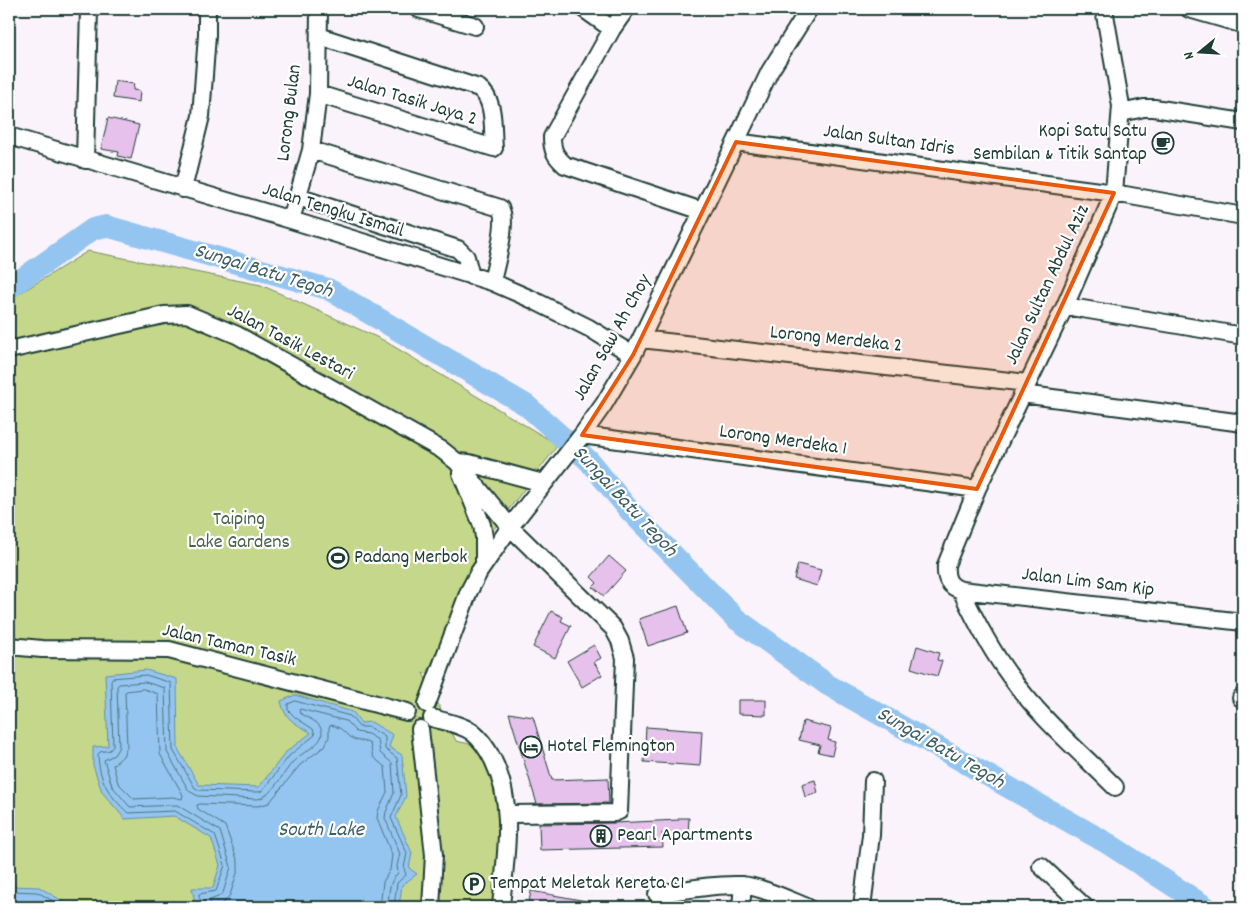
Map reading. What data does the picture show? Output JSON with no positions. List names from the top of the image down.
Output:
{
  "streets": {
    "street": [
      "Jalan Tasik Jaya 2",
      "Lorong Bulan",
      "Jalan Sultan Idris",
      "Jalan Tengku Ismail",
      "Jalan Sultan Abdul Aziz",
      "Jalan Saw Ah Choy",
      "Lorong Merdeka 2",
      "Jalan Tasik Lestari",
      "Lorong Merdeka 1",
      "Jalan Lim Sam Kip",
      "Jalan Taman Tasik"
    ]
  },
  "crossings": [
    ["Jalan Tasik Jaya 2", "Lorong Bulan"],
    ["Lorong Bulan", "Jalan Tengku Ismail"],
    ["Jalan Sultan Idris", "Jalan Sultan Abdul Aziz"],
    ["Jalan Sultan Idris", "Jalan Saw Ah Choy"],
    ["Jalan Tengku Ismail", "Jalan Saw Ah Choy"],
    ["Jalan Sultan Abdul Aziz", "Lorong Merdeka 2"],
    ["Jalan Sultan Abdul Aziz", "Lorong Merdeka 1"],
    ["Jalan Sultan Abdul Aziz", "Jalan Lim Sam Kip"],
    ["Jalan Saw Ah Choy", "Lorong Merdeka 2"],
    ["Jalan Saw Ah Choy", "Jalan Tasik Lestari"],
    ["Jalan Saw Ah Choy", "Lorong Merdeka 1"],
    ["Jalan Saw Ah Choy", "Jalan Taman Tasik"]
  ],
  "water": ["Sungai Batu Tegoh", "South Lake"],
  "parks": ["Taiping Lake Gardens"],
  "places": {
    "cafe": ["Kopi Satu Satu Sembilan & Titik Santap"],
    "sports": ["Padang Merbok"],
    "hotel": ["Hotel Flemington"],
    "building": ["Pearl Apartments"],
    "parking": ["Tempat Meletak Kereta C1"]
  },
  "north": "left"
}
